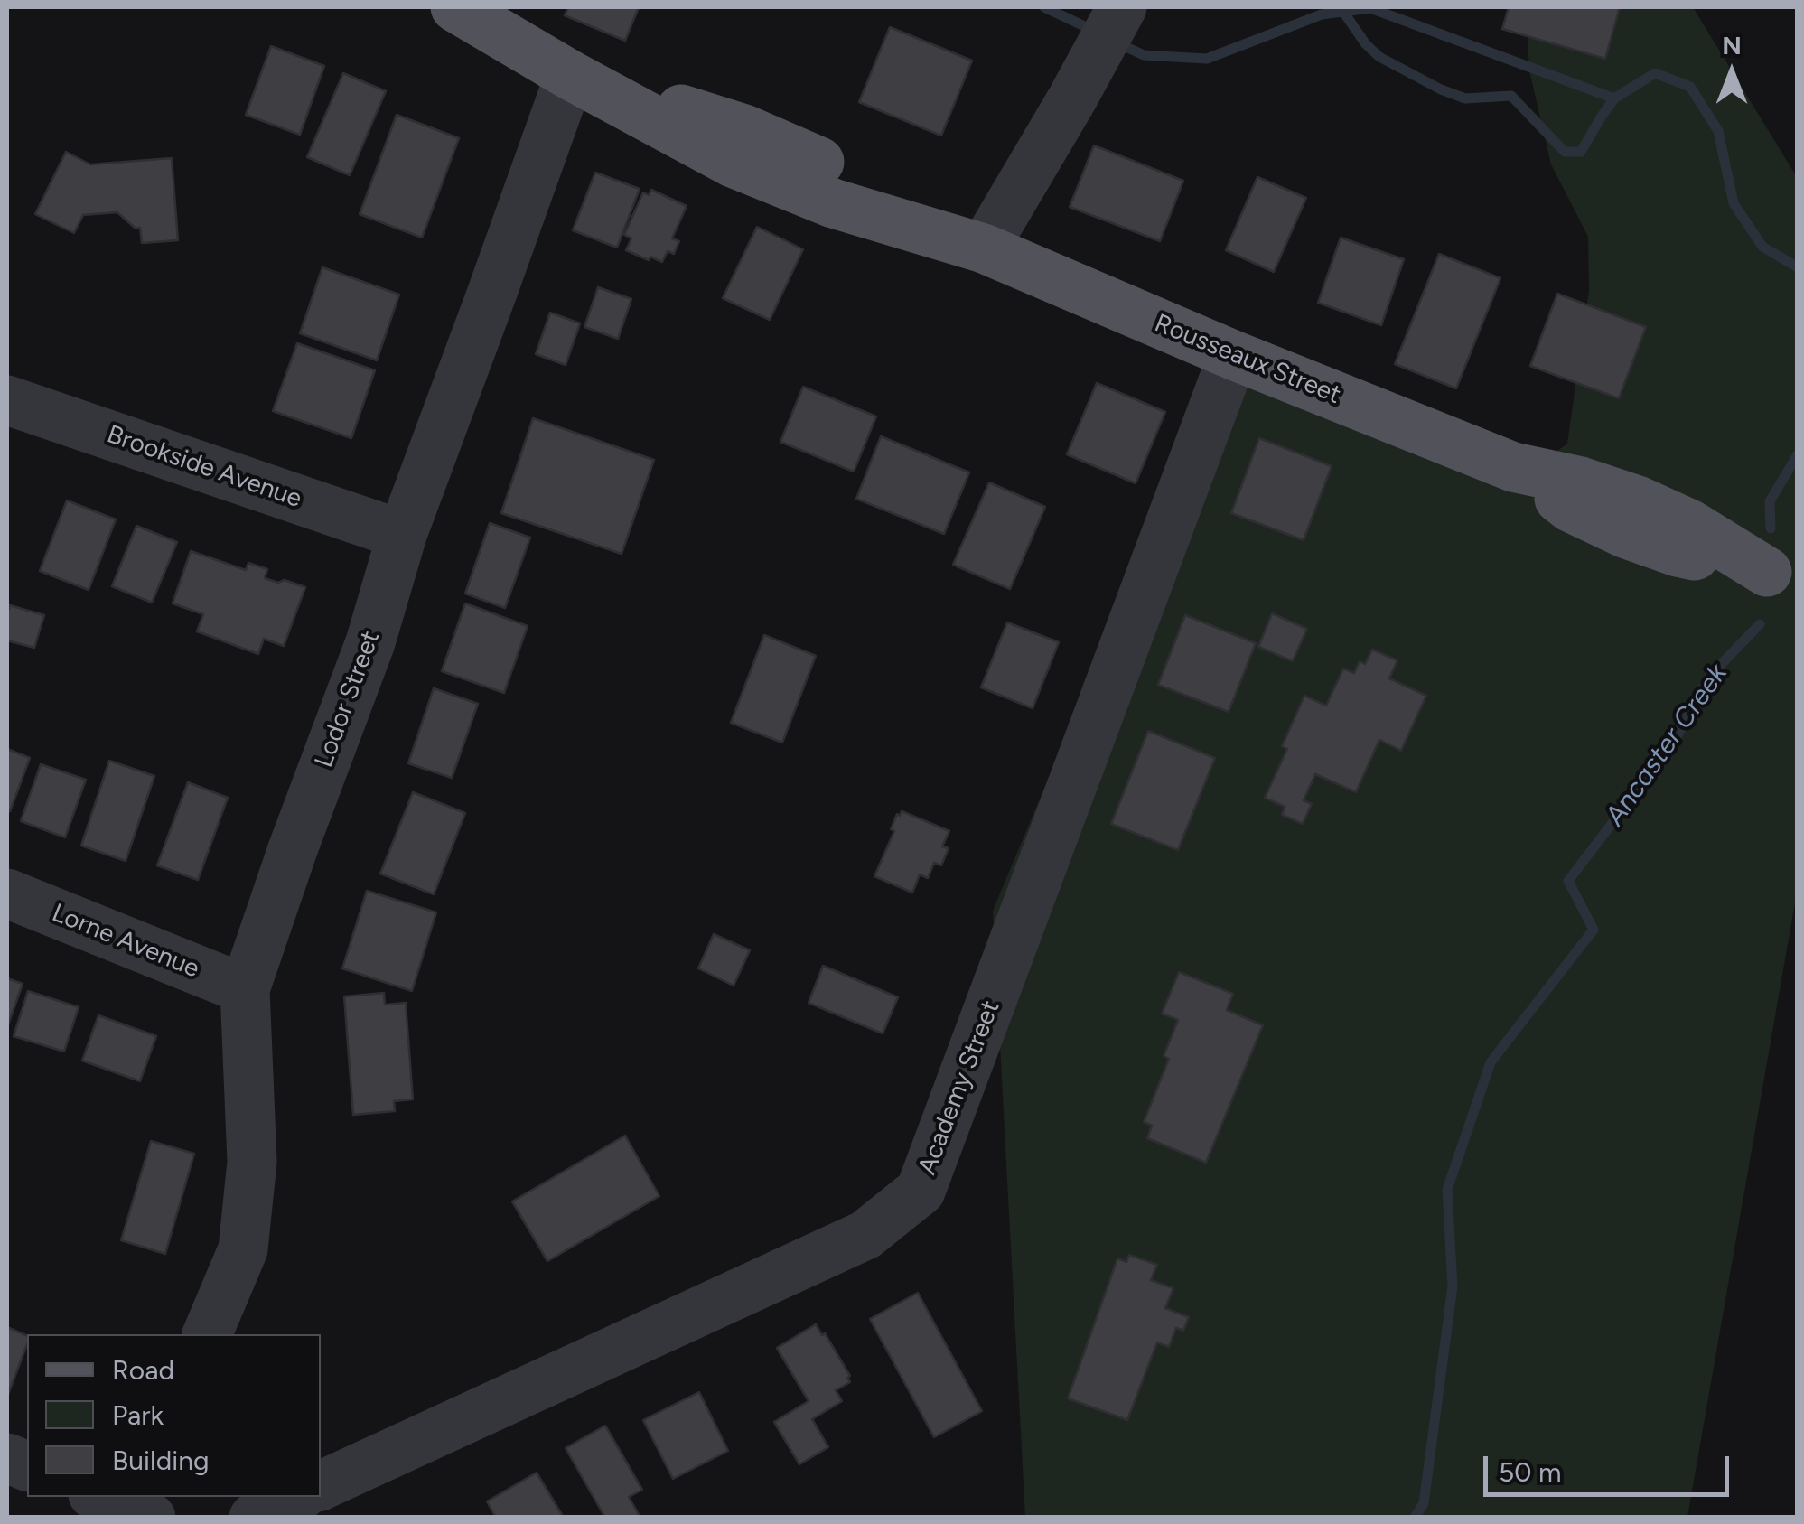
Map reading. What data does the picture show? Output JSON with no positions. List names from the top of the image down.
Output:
{
  "streets": {
    "main road": ["Rousseaux Street"],
    "street": [
      "Brookside Avenue",
      "Lodor Street",
      "Lorne Avenue",
      "Academy Street"
    ]
  },
  "crossings": [
    ["Rousseaux Street", "Lodor Street"],
    ["Rousseaux Street", "Academy Street"],
    ["Brookside Avenue", "Lodor Street"],
    ["Lodor Street", "Lorne Avenue"]
  ],
  "water": ["Ancaster Creek"],
  "legend": ["Road", "Park", "Building"],
  "scale_bar": "50 m",
  "north": "top"
}
